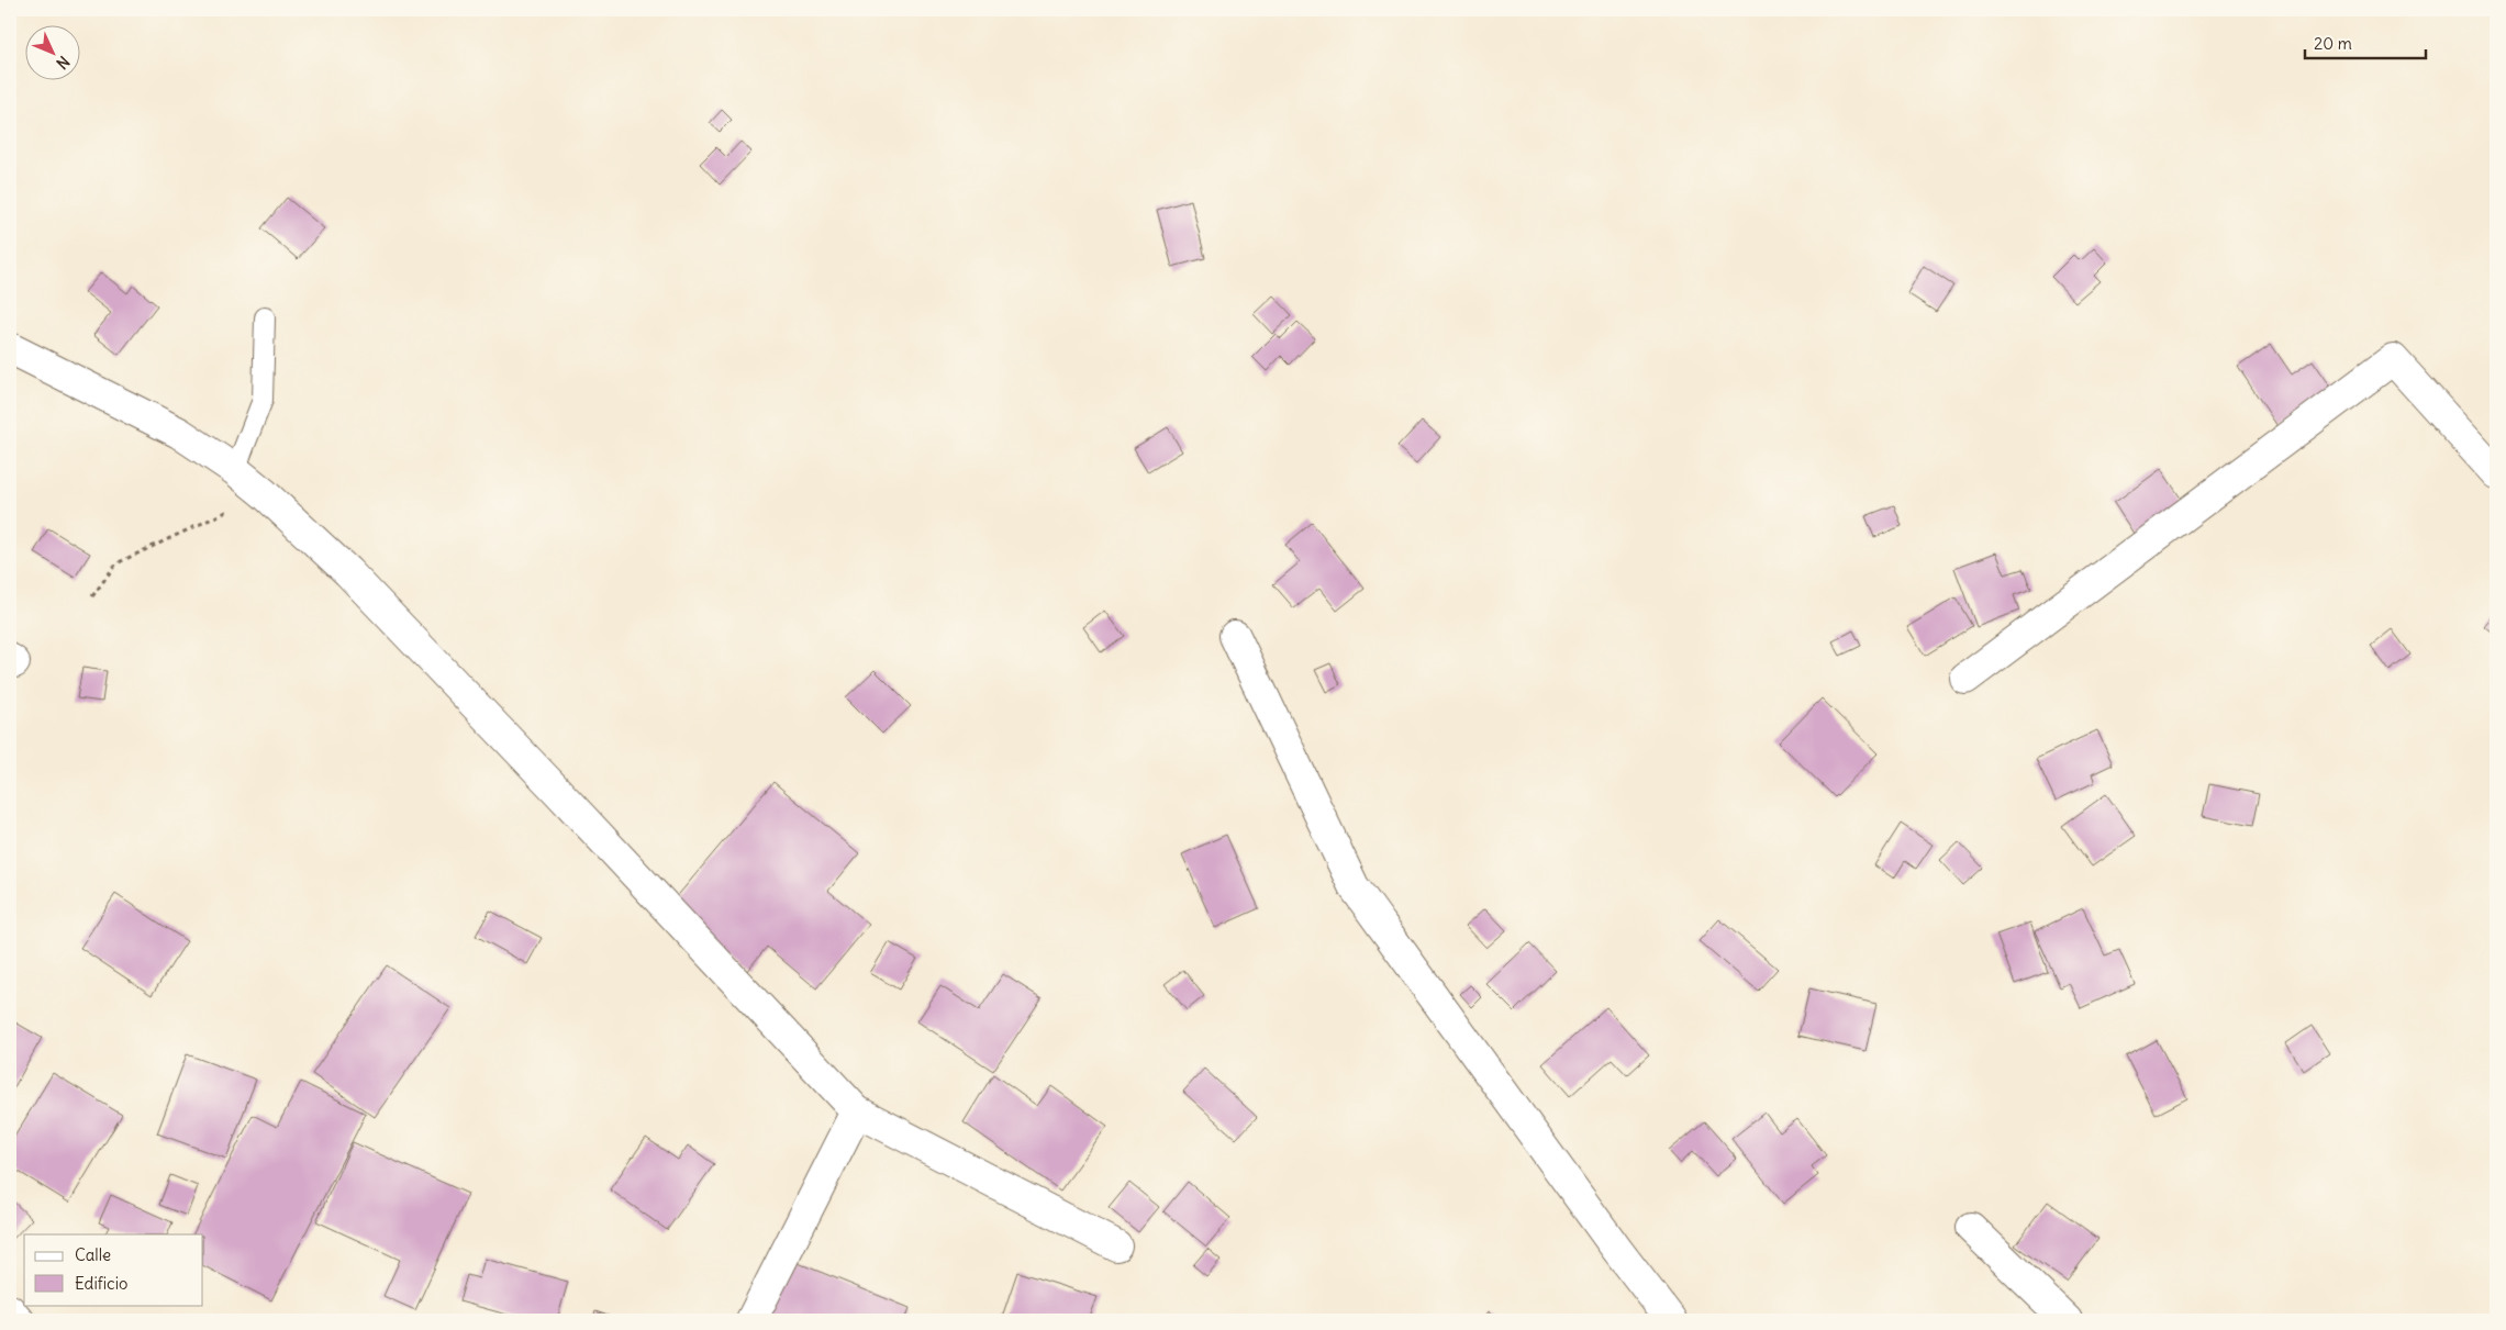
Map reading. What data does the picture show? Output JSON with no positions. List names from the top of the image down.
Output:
{
  "legend": ["Calle", "Edificio"],
  "scale_bar": "20 m",
  "north": "bottom right"
}
